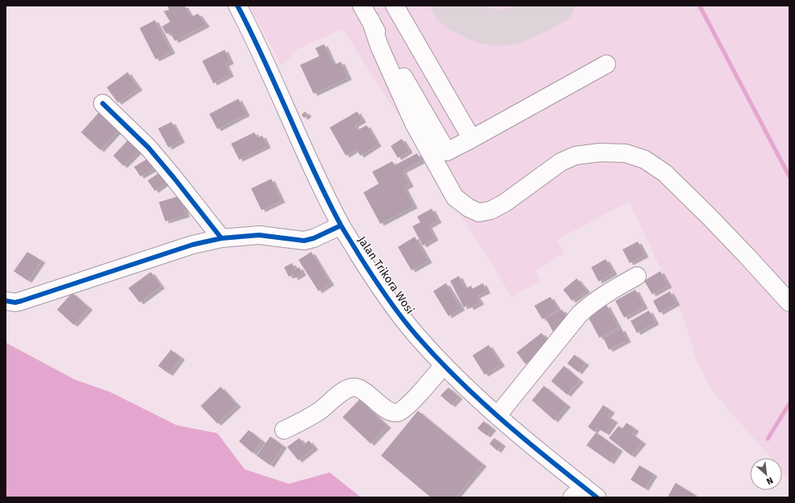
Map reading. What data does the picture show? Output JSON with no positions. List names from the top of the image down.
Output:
{
  "streets": {
    "street": ["Jalan Trikora Wosi"]
  },
  "north": "bottom right"
}
